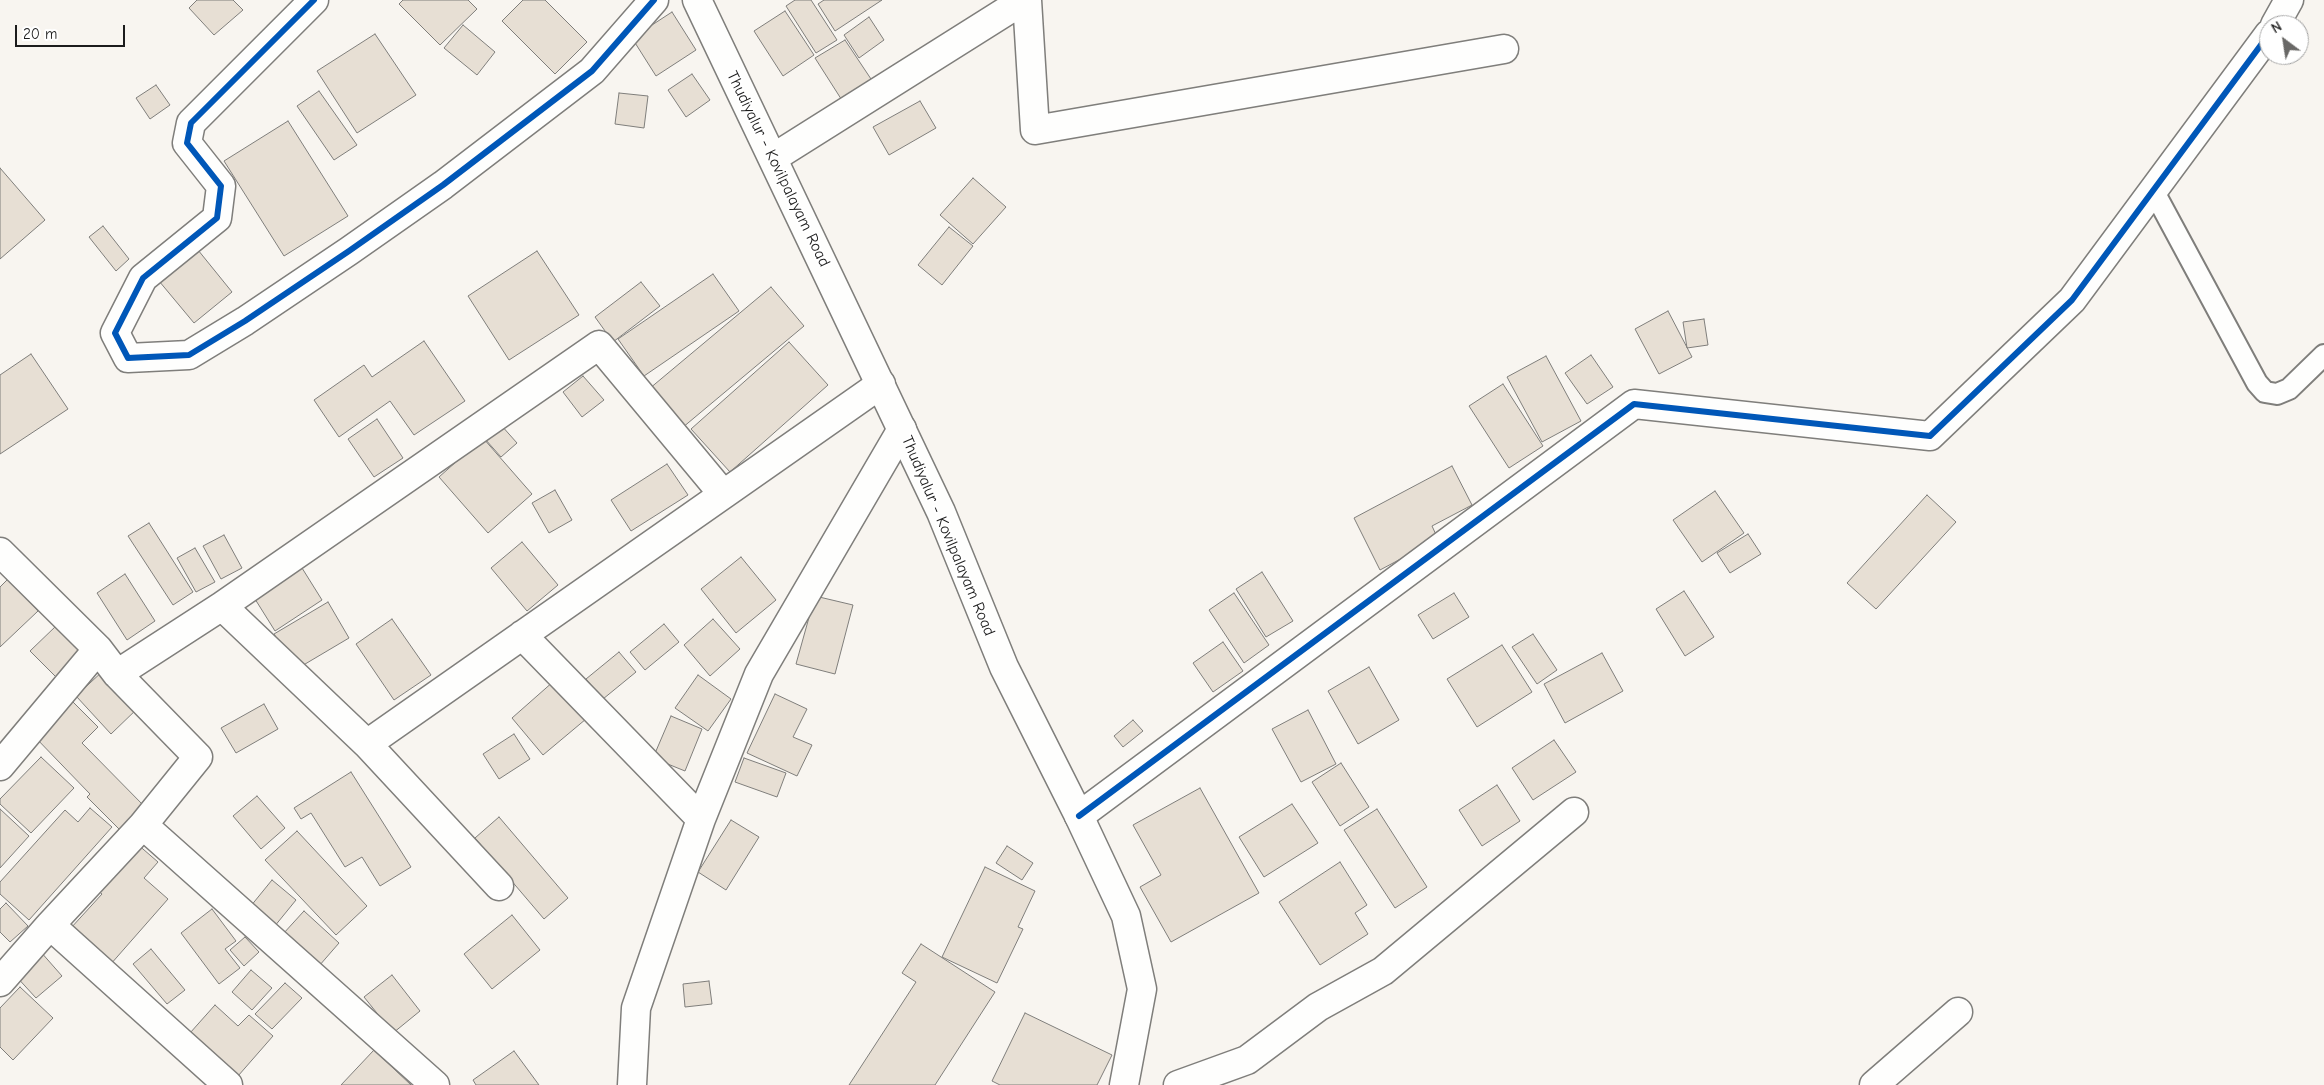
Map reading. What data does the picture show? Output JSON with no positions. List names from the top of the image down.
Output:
{
  "streets": {
    "street": ["Thudiyalur - Kovilpalayam Road"]
  },
  "scale_bar": "20 m",
  "north": "top left"
}
